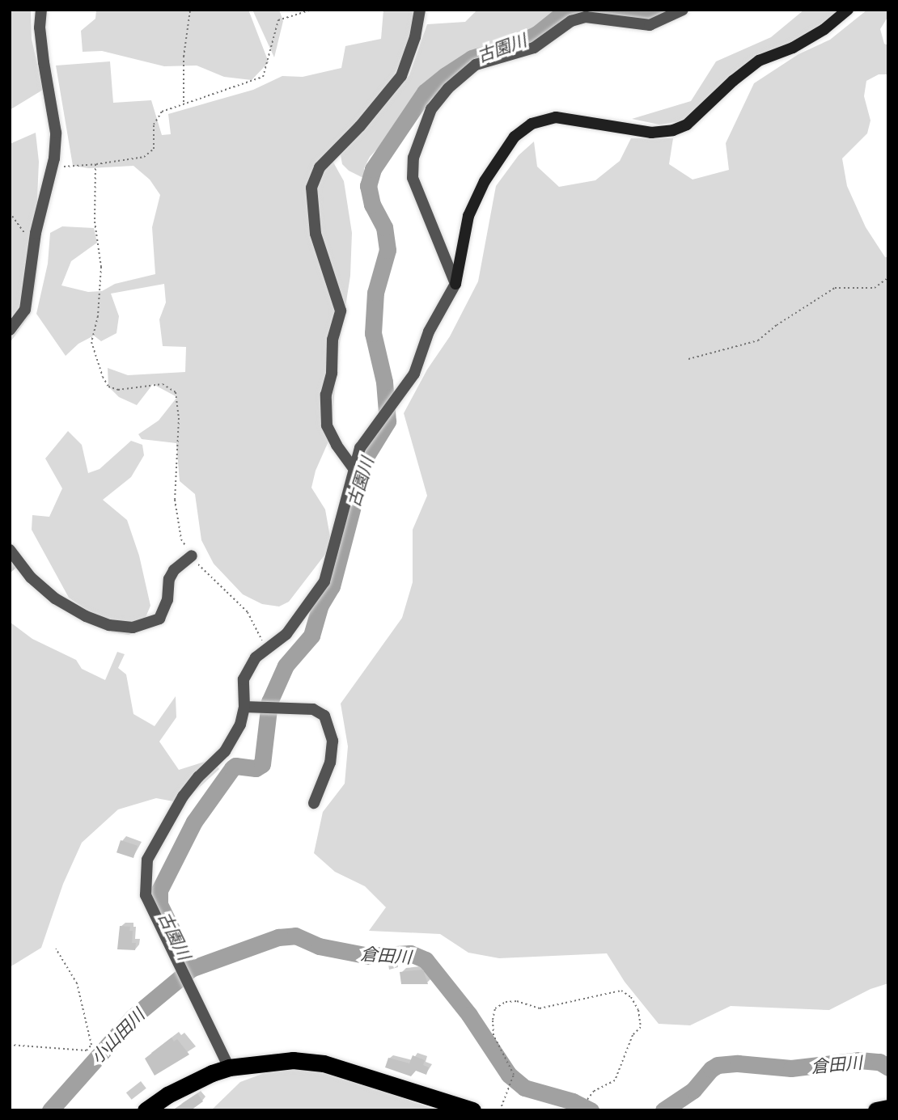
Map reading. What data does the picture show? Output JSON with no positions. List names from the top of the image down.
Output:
{
  "water": ["古園川", "倉田川", "小山田川"]
}
